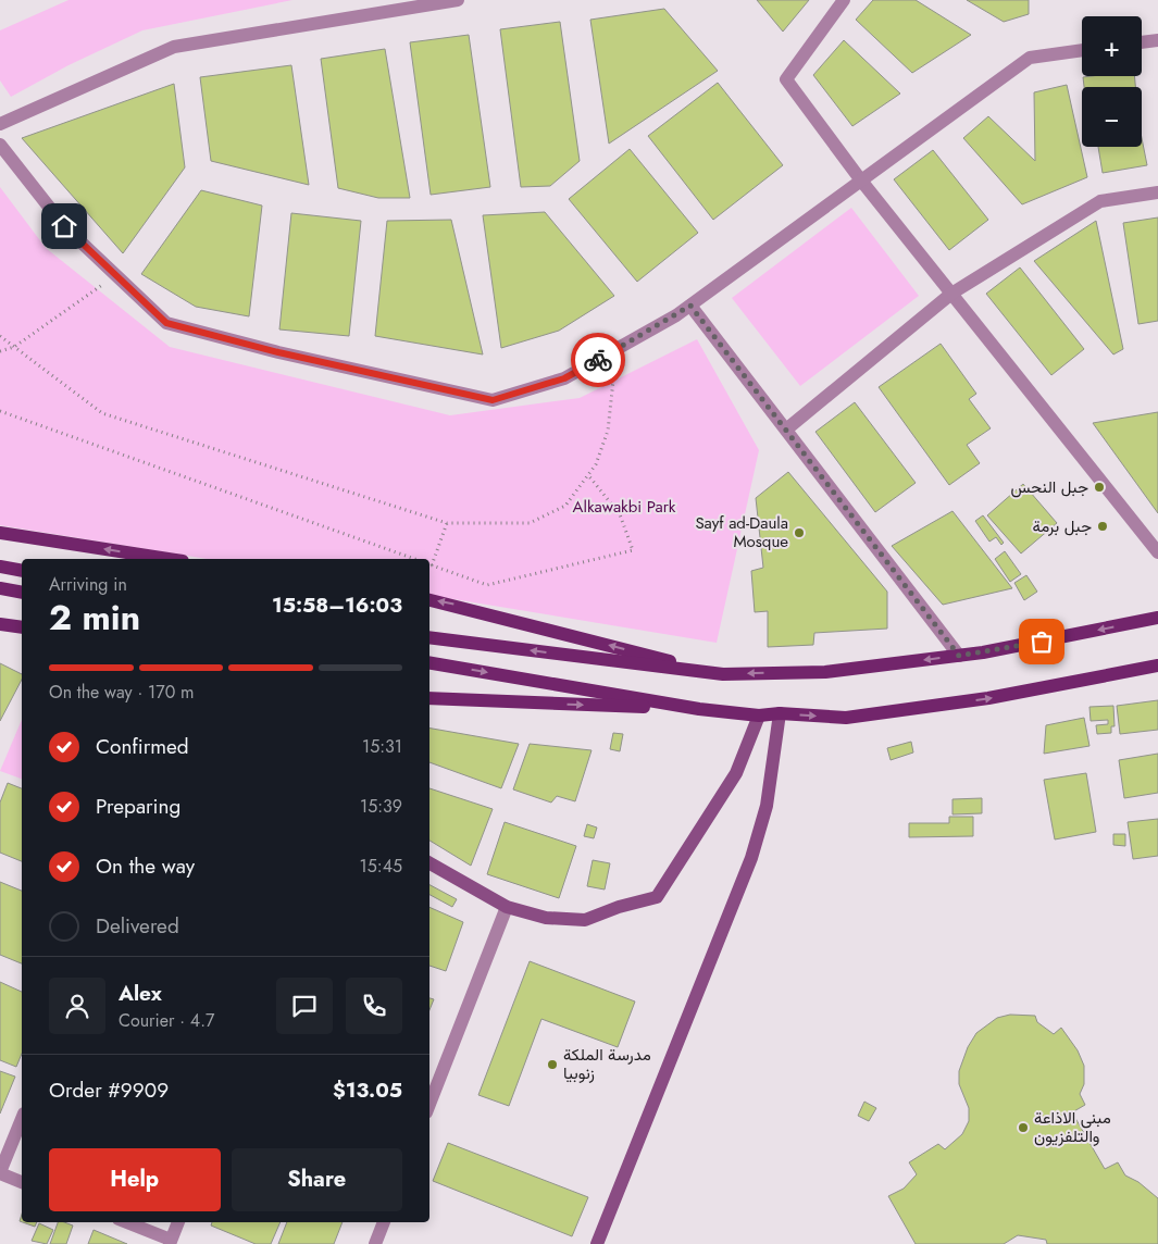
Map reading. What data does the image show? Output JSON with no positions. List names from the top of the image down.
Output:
{
  "parks": ["Alkawakbi Park"],
  "places": [
    "جبل النحس",
    "جبل برمة",
    "Sayf ad-Daula Mosque",
    "مدرسة الملكة زنوبيا",
    "مبنى الاذاعة والتلفزيون"
  ],
  "page": {
    "map_buttons": ["+", "−"],
    "heading": ["2 min", "Arriving in", "15:58–16:03"],
    "panel": [
      "Alex",
      "Courier · 4.7",
      "Order #9909",
      "$13.05"
    ],
    "bar": "On the way · 170 m",
    "list": [
      ["Confirmed", "15:31"],
      ["Preparing", "15:39"],
      ["On the way", "15:45"],
      "Delivered"
    ],
    "buttons": ["Help", "Share"]
  }
}
